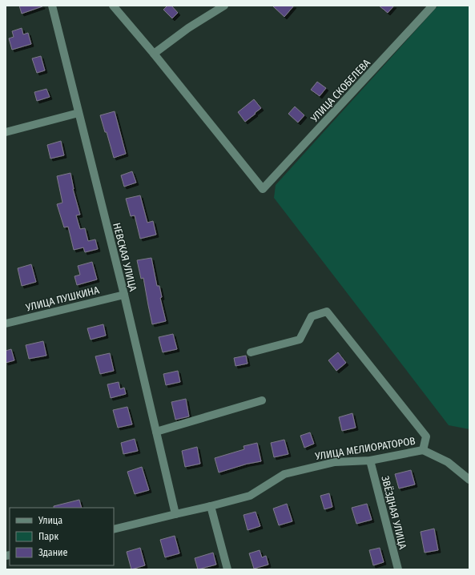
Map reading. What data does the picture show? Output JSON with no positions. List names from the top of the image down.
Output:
{
  "streets": {
    "street": [
      "УЛИЦА СКОБЕЛЕВА",
      "НЕВСКАЯ УЛИЦА",
      "УЛИЦА ПУШКИНА",
      "УЛИЦА МЕЛИОРАТОРОВ",
      "ЗВЁЗДНАЯ УЛИЦА"
    ]
  },
  "crossings": [
    ["НЕВСКАЯ УЛИЦА", "УЛИЦА ПУШКИНА"],
    ["НЕВСКАЯ УЛИЦА", "УЛИЦА МЕЛИОРАТОРОВ"],
    ["УЛИЦА МЕЛИОРАТОРОВ", "ЗВЁЗДНАЯ УЛИЦА"]
  ],
  "legend": ["Улица", "Парк", "Здание"]
}
